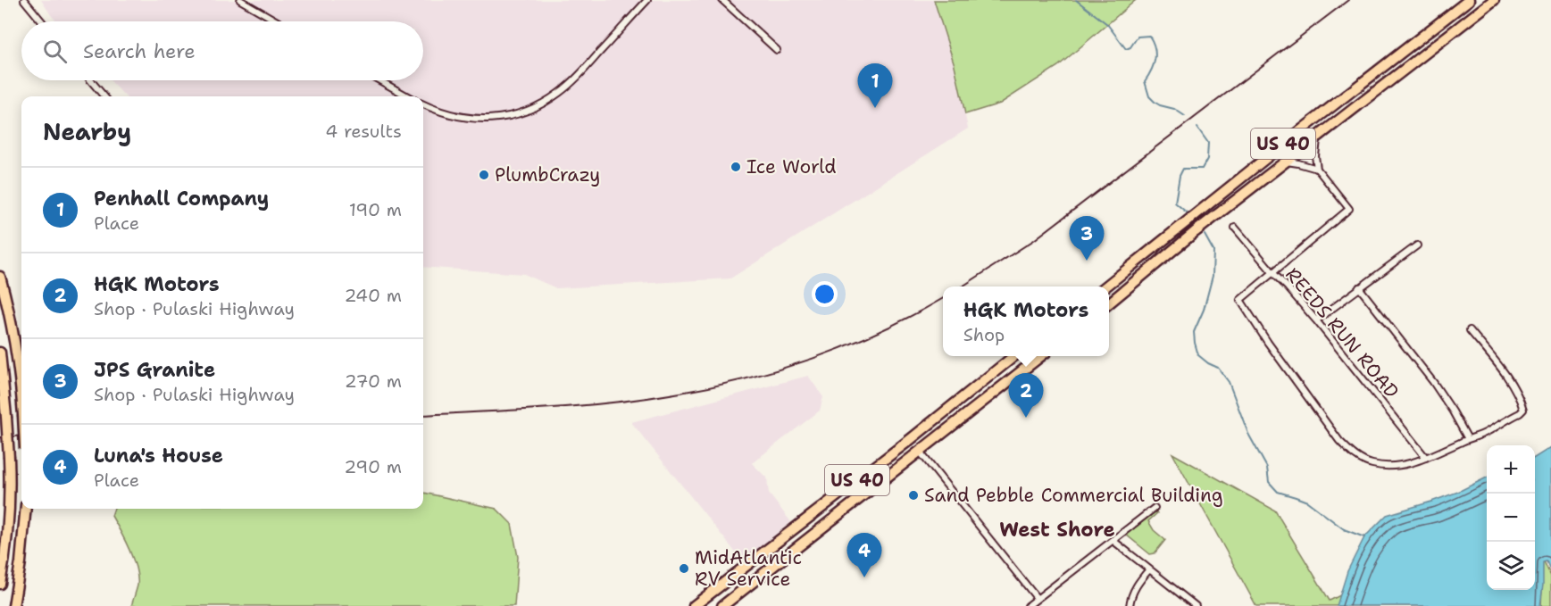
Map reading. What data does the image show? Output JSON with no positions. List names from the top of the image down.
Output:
{
  "streets": {
    "highway": ["US 40"],
    "street": ["REEDS RUN ROAD"]
  },
  "districts": ["West Shore"],
  "places": [
    "Ice World",
    "PlumbCrazy",
    "Sand Pebble Commercial Building",
    "MidAtlantic RV Service"
  ],
  "page": {
    "search": "Search here",
    "pins": [
      "1",
      "3",
      "2",
      "4"
    ],
    "heading": ["Nearby", "4 results"],
    "list": [
      {
        "mark": "1",
        "name": "Penhall Company",
        "note": "Place",
        "value": "190 m"
      },
      {
        "mark": "2",
        "name": "HGK Motors",
        "note": "Shop · Pulaski Highway",
        "value": "240 m"
      },
      {
        "mark": "3",
        "name": "JPS Granite",
        "note": "Shop · Pulaski Highway",
        "value": "270 m"
      },
      {
        "mark": "4",
        "name": "Luna's House",
        "note": "Place",
        "value": "290 m"
      }
    ],
    "popup": ["HGK Motors", "Shop"],
    "map_buttons": ["+", "−"]
  }
}
